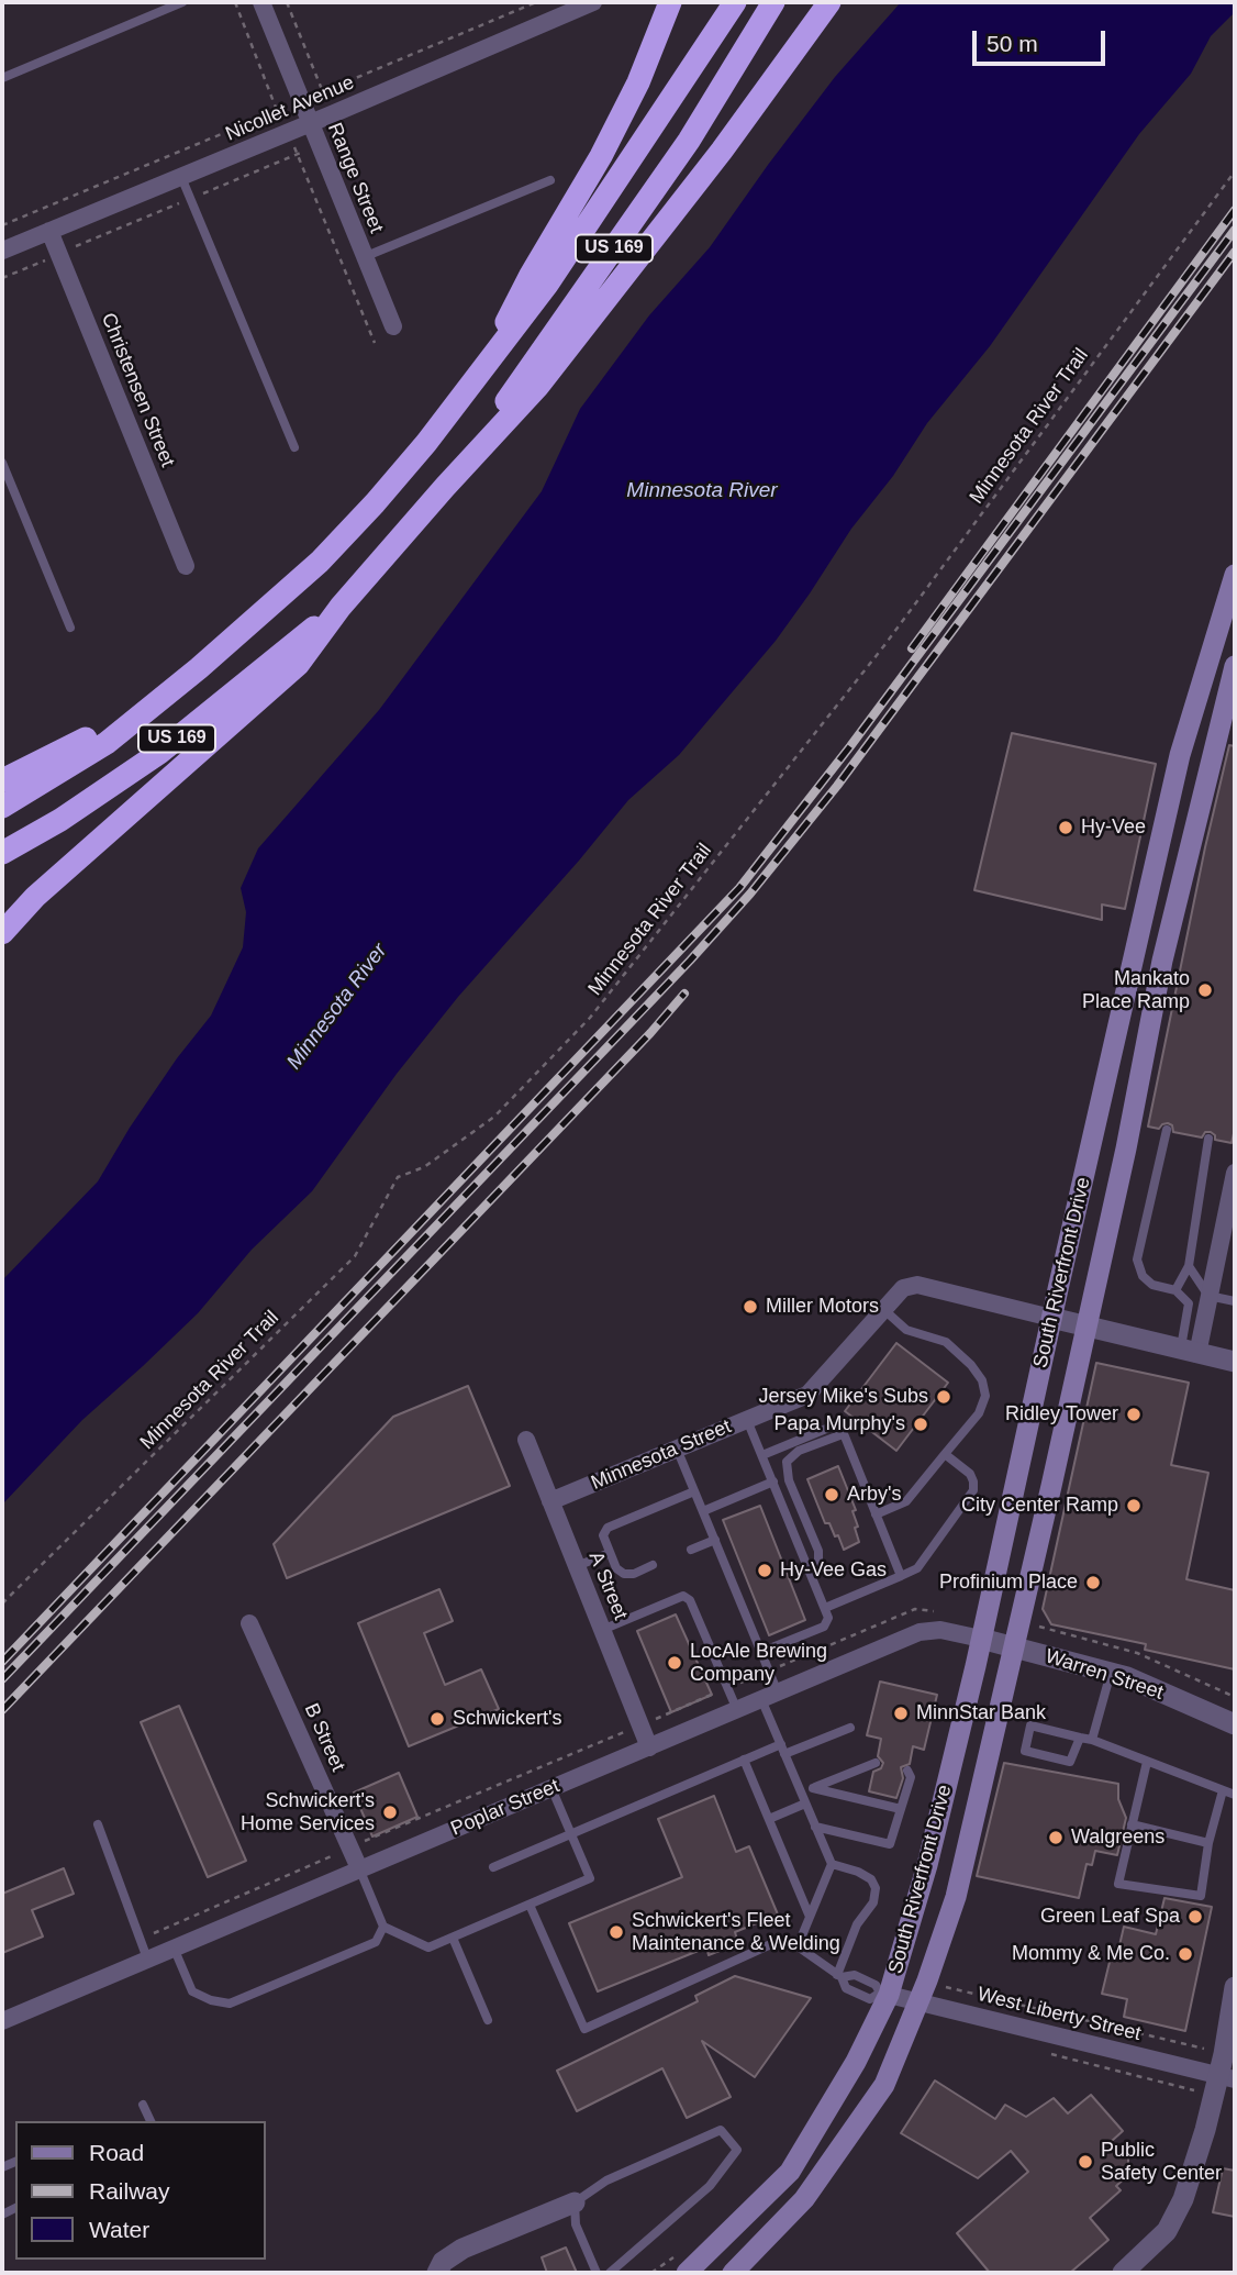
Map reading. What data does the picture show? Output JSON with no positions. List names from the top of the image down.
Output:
{
  "streets": {
    "highway": ["US 169"],
    "main road": ["South Riverfront Drive"],
    "street": [
      "Nicollet Avenue",
      "Range Street",
      "Christensen Street",
      "Minnesota Street",
      "A Street",
      "Warren Street",
      "B Street",
      "Poplar Street",
      "West Liberty Street"
    ],
    "path": ["Minnesota River Trail"]
  },
  "crossings": [
    ["Nicollet Avenue", "Range Street"],
    ["Nicollet Avenue", "Christensen Street"],
    ["South Riverfront Drive", "Minnesota Street"],
    ["South Riverfront Drive", "Warren Street"],
    ["South Riverfront Drive", "Poplar Street"],
    ["South Riverfront Drive", "West Liberty Street"],
    ["Minnesota Street", "A Street"],
    ["A Street", "Poplar Street"],
    ["Warren Street", "Poplar Street"],
    ["B Street", "Poplar Street"]
  ],
  "water": ["Minnesota River"],
  "places": [
    "Hy-Vee",
    "Mankato Place Ramp",
    "Miller Motors",
    "Jersey Mike's Subs",
    "Ridley Tower",
    "Papa Murphy's",
    "Arby's",
    "City Center Ramp",
    "Hy-Vee Gas",
    "Profinium Place",
    "LocAle Brewing Company",
    "MinnStar Bank",
    "Schwickert's",
    "Schwickert's Home Services",
    "Walgreens",
    "Green Leaf Spa",
    "Schwickert's Fleet Maintenance & Welding",
    "Mommy & Me Co.",
    "Public Safety Center"
  ],
  "legend": ["Road", "Railway", "Water"],
  "scale_bar": "50 m"
}
